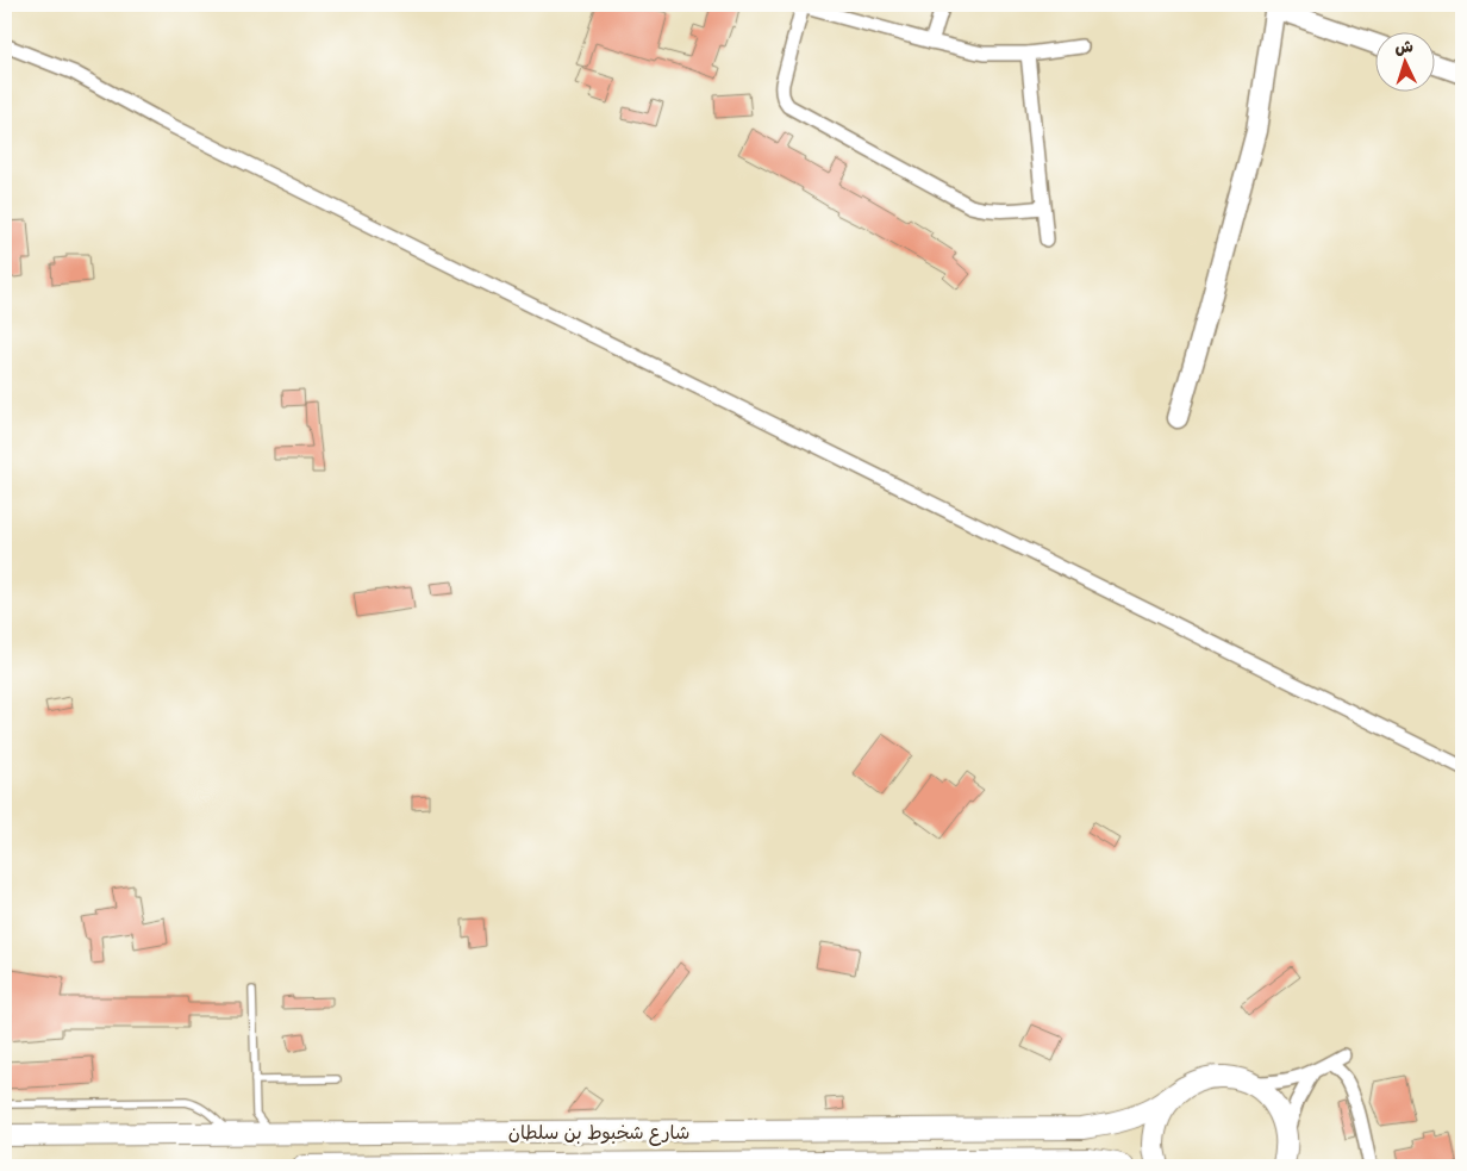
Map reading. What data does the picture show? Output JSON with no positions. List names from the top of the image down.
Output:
{
  "streets": {
    "main road": ["شارع شخبوط بن سلطان"]
  },
  "north": "top"
}
